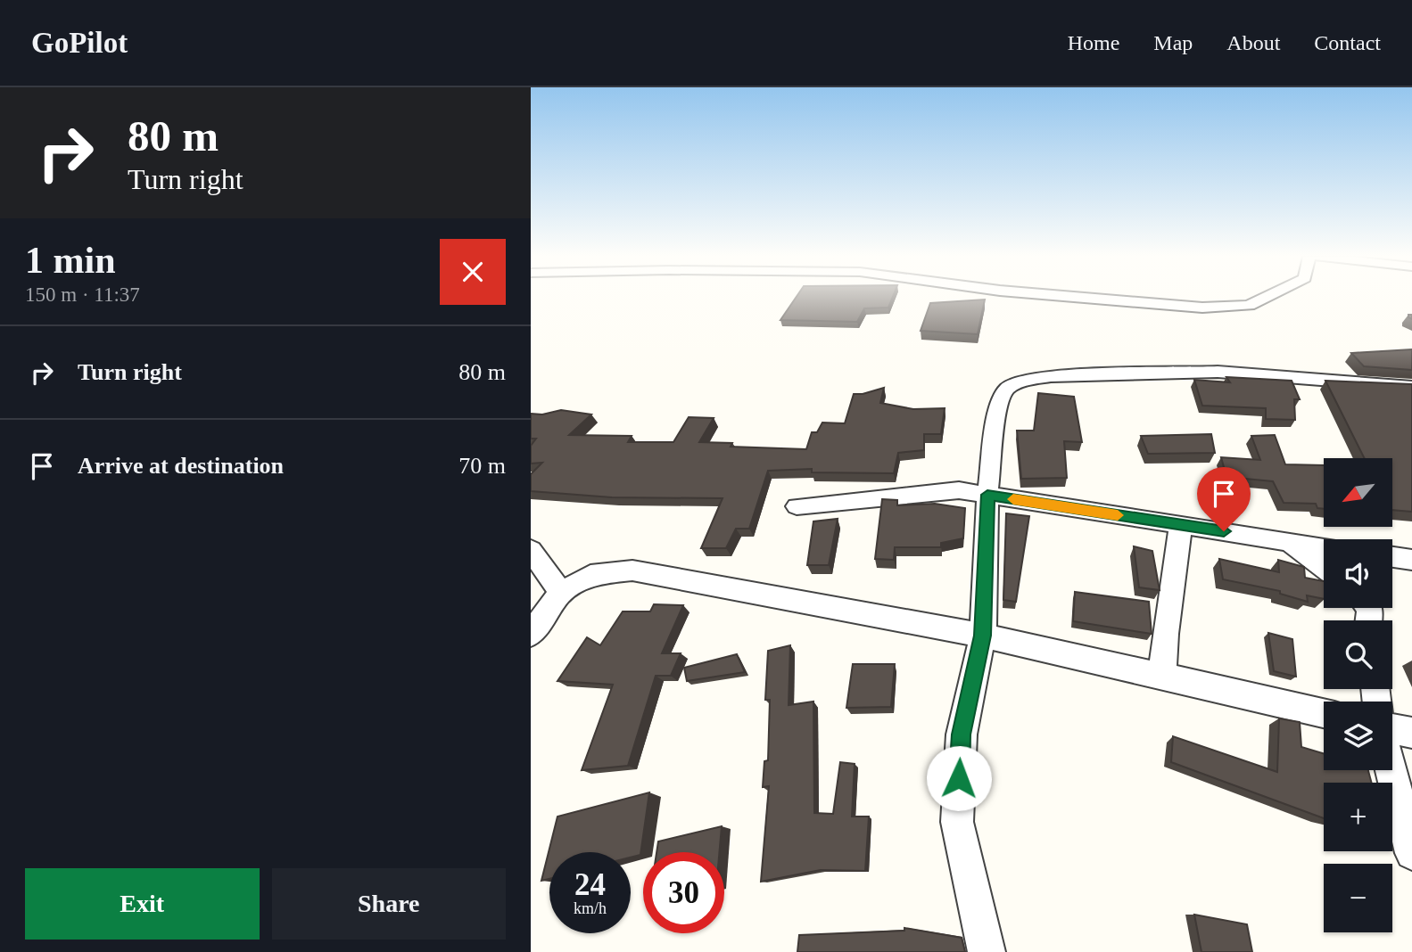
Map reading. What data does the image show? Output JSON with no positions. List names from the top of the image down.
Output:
{
  "north": "bottom left",
  "page": {
    "header": "GoPilot",
    "nav": [
      "Home",
      "Map",
      "About",
      "Contact"
    ],
    "turn": ["80 m", "Turn right"],
    "heading": ["1 min", "150 m · 11:37"],
    "list": [
      {
        "name": "Turn right",
        "value": "80 m"
      },
      {
        "name": "Arrive at destination",
        "value": "70 m"
      }
    ],
    "map_buttons": ["+", "−"],
    "speed": "24 km/h",
    "limit": "30",
    "buttons": ["Exit", "Share"]
  }
}
